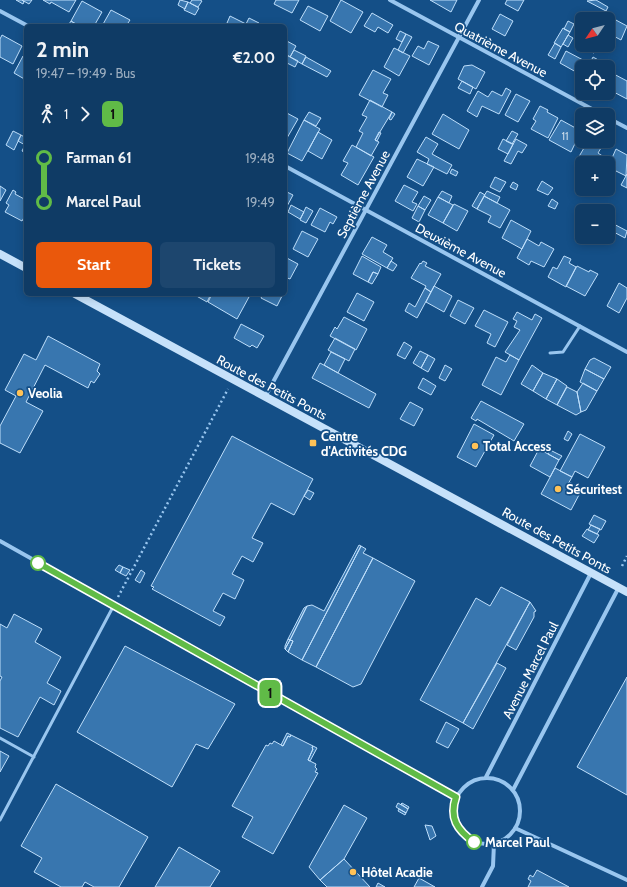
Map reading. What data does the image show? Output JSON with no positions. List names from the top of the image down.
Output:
{
  "streets": {
    "main road": ["Route des Petits Ponts"],
    "street": [
      "Quatrième Avenue",
      "Septième Avenue",
      "Deuxième Avenue",
      "Avenue Marcel Paul"
    ]
  },
  "crossings": [
    ["Quatrième Avenue", "Septième Avenue"],
    ["Septième Avenue", "Deuxième Avenue"],
    ["Septième Avenue", "Route des Petits Ponts"],
    ["Route des Petits Ponts", "Avenue Marcel Paul"]
  ],
  "places": {
    "other": [
      "Veolia",
      "Total Access",
      "Sécuritest",
      "Marcel Paul",
      "Hôtel Acadie"
    ],
    "transit": ["Centre d'Activités CDG"]
  },
  "lines": ["bus line 1"],
  "house_numbers": ["11"],
  "north": "bottom left",
  "page": {
    "on_map": "1",
    "map_buttons": ["+", "−"],
    "heading": ["2 min", "19:47 – 19:49 · Bus", "€2.00"],
    "legs": ["1", "1"],
    "list": [
      {
        "name": "Farman 61",
        "value": "19:48"
      },
      {
        "name": "Marcel Paul",
        "value": "19:49"
      }
    ],
    "buttons": ["Start", "Tickets"]
  }
}
